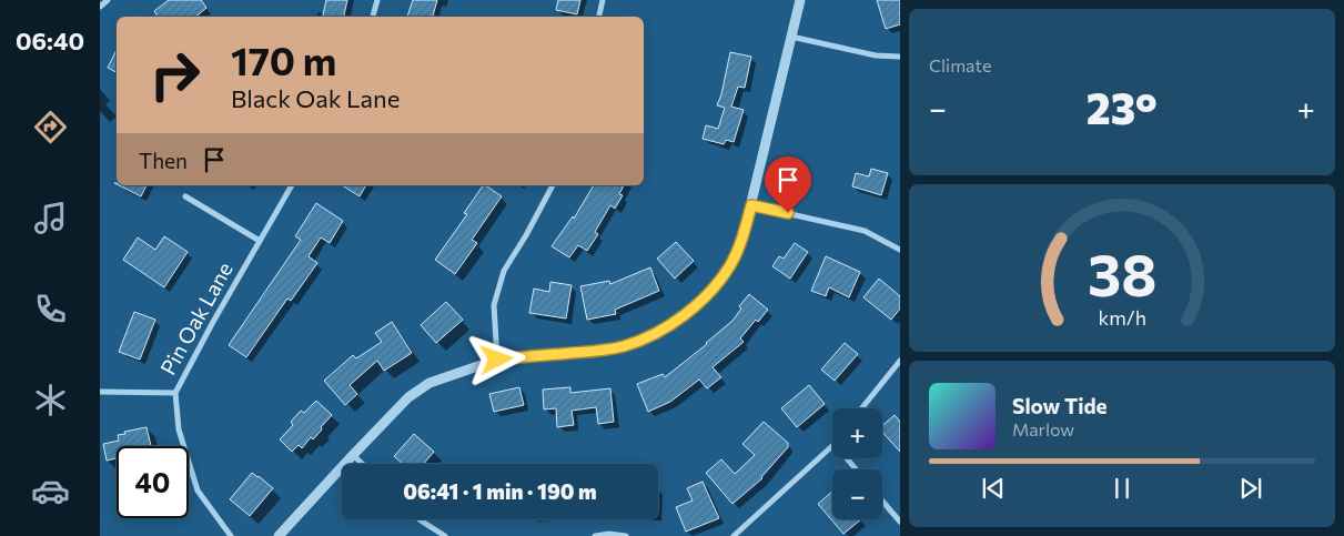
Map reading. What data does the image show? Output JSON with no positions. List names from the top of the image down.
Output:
{
  "streets": {
    "street": ["Pin Oak Lane"]
  },
  "page": {
    "tabs": "06:40",
    "tile": "Climate",
    "turn": ["170 m", "Black Oak Lane"],
    "heat": ["−", "23°", "+"],
    "then": "Then",
    "song": ["Slow Tide", "Marlow"],
    "map_buttons": ["+", "−"],
    "limit": "40",
    "trip": "06:41 · 1 min · 190 m",
    "gauge": ["38", "km/h"]
  }
}
